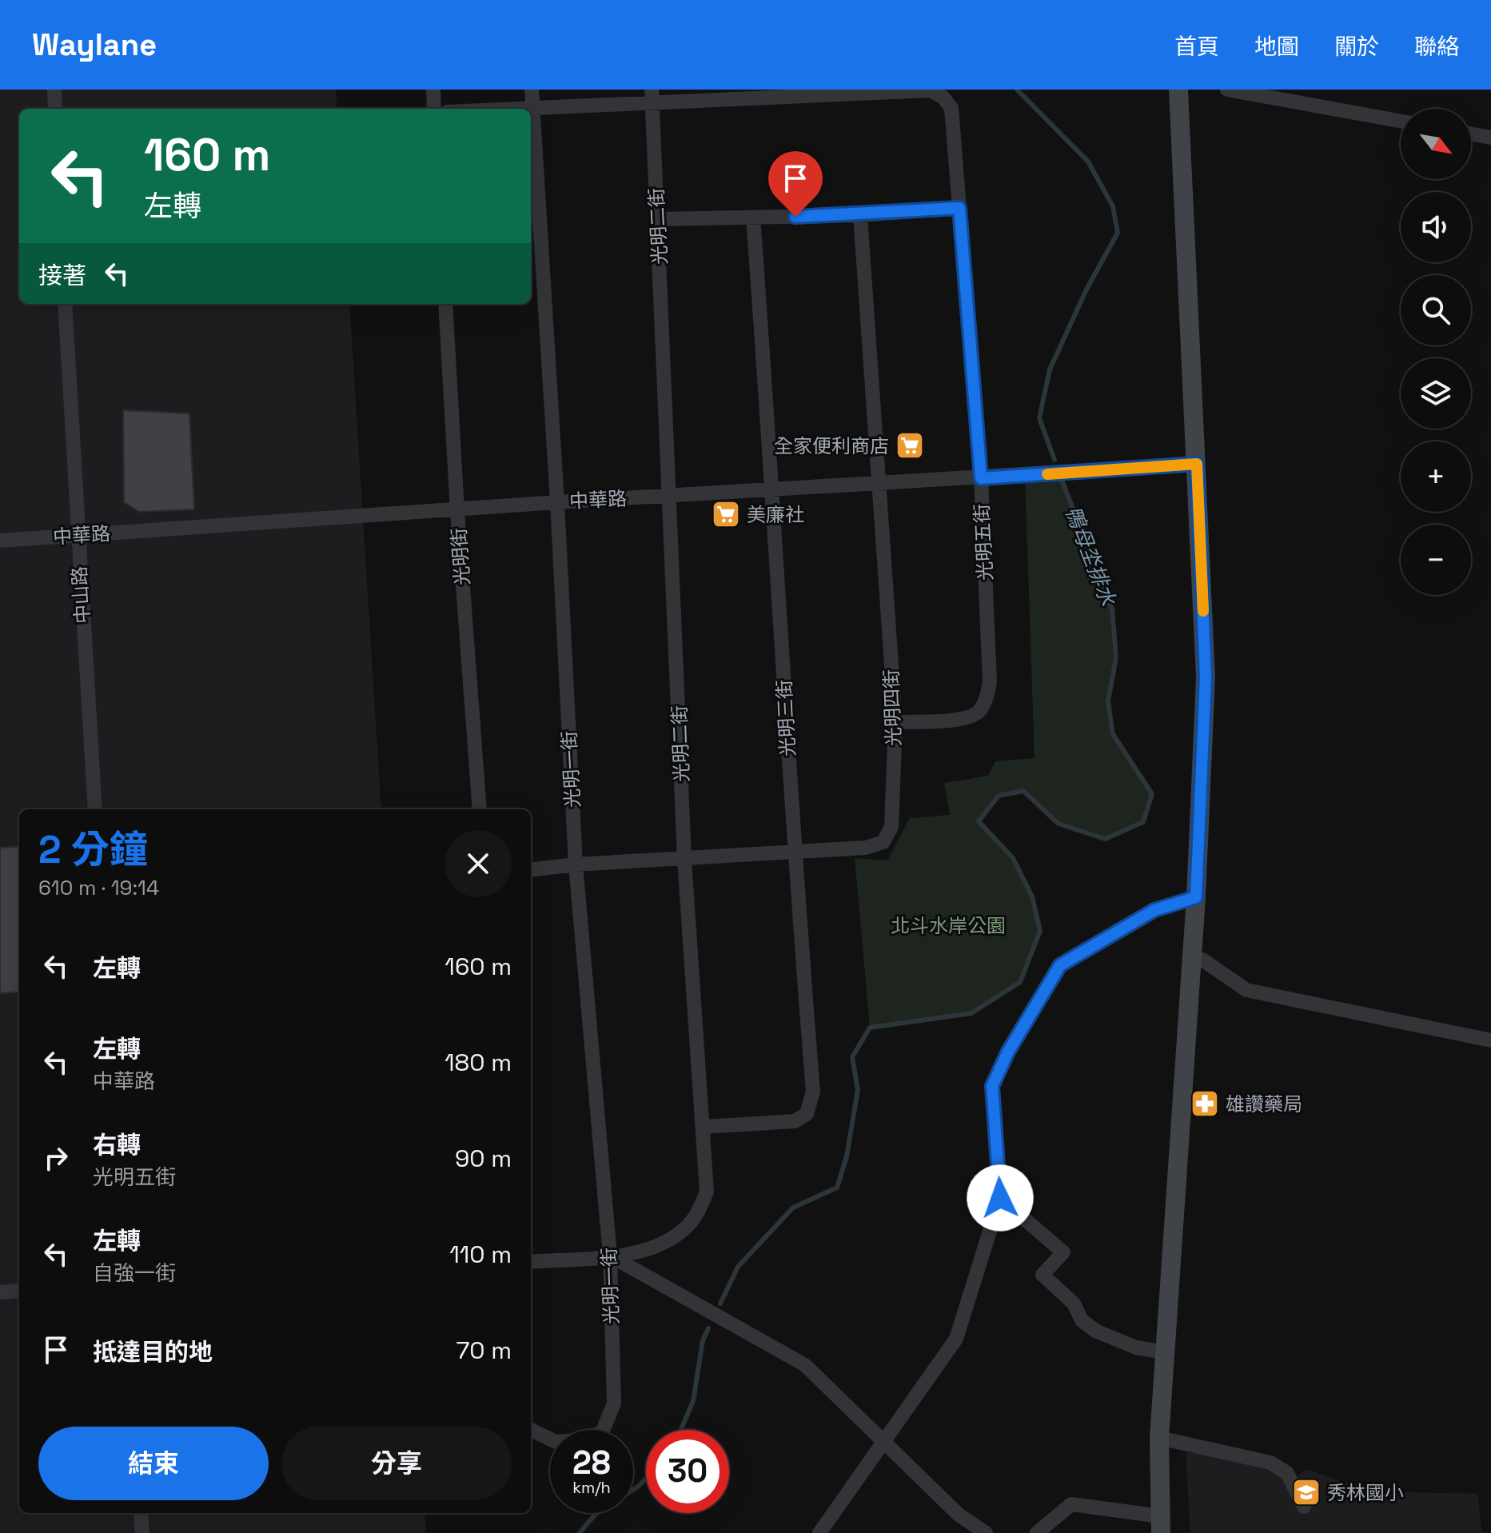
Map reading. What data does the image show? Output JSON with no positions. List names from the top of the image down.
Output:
{
  "streets": {
    "street": [
      "光明二街",
      "中華路",
      "光明五街",
      "光明街",
      "中山路",
      "光明四街",
      "光明三街",
      "光明一街"
    ]
  },
  "crossings": [
    ["光明二街", "中華路"],
    ["光明二街", "光明五街"],
    ["光明二街", "光明四街"],
    ["光明二街", "光明三街"],
    ["光明二街", "光明一街"],
    ["中華路", "光明五街"],
    ["中華路", "光明街"],
    ["中華路", "中山路"],
    ["中華路", "光明四街"],
    ["中華路", "光明三街"],
    ["中華路", "光明一街"],
    ["光明五街", "光明四街"],
    ["光明四街", "光明三街"],
    ["光明四街", "光明一街"]
  ],
  "water": ["鴨母坔排水"],
  "parks": ["北斗水岸公園"],
  "places": {
    "supermarket": ["全家便利商店", "美廉社"],
    "pharmacy": ["雄讚藥局"],
    "school or university": ["秀林國小"]
  },
  "north": "bottom right",
  "page": {
    "header": "Waylane",
    "nav": [
      "首頁",
      "地圖",
      "關於",
      "聯絡"
    ],
    "map_buttons": ["+", "−"],
    "turn": ["160 m", "左轉"],
    "then": "接著",
    "heading": ["2 分鐘", "610 m · 19:14"],
    "list": [
      {
        "name": "左轉",
        "value": "160 m"
      },
      {
        "name": "左轉",
        "note": "中華路",
        "value": "180 m"
      },
      {
        "name": "右轉",
        "note": "光明五街",
        "value": "90 m"
      },
      {
        "name": "左轉",
        "note": "自強一街",
        "value": "110 m"
      },
      {
        "name": "抵達目的地",
        "value": "70 m"
      }
    ],
    "buttons": ["結束", "分享"],
    "speed": "28 km/h",
    "limit": "30"
  }
}
